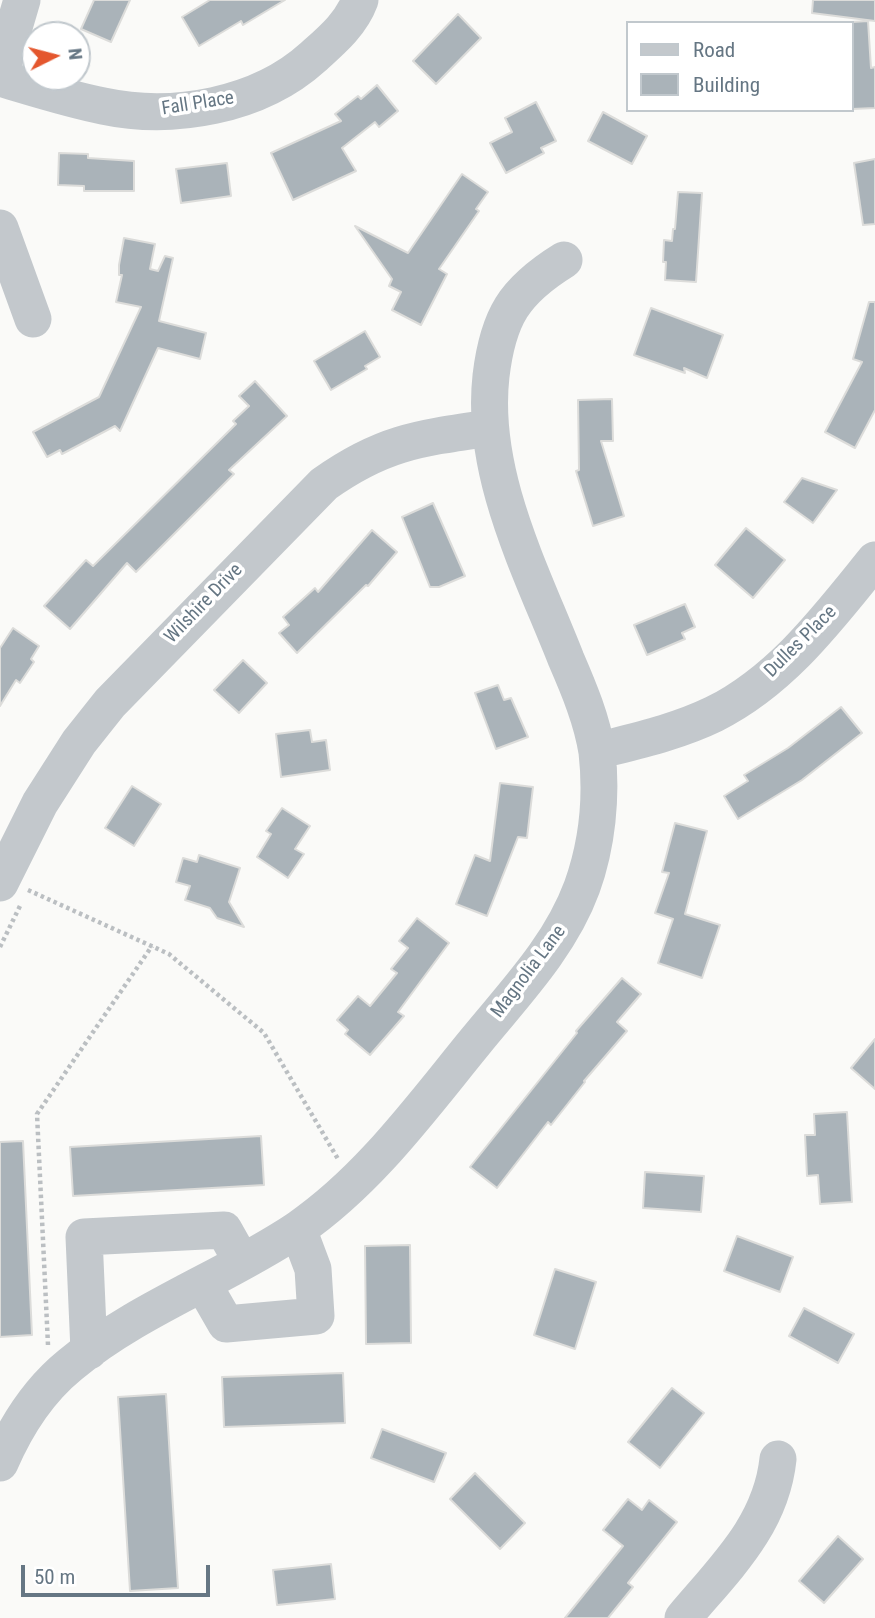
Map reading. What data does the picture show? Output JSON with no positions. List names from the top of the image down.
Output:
{
  "streets": {
    "street": [
      "Fall Place",
      "Wilshire Drive",
      "Dulles Place",
      "Magnolia Lane"
    ]
  },
  "crossings": [
    ["Wilshire Drive", "Magnolia Lane"],
    ["Dulles Place", "Magnolia Lane"]
  ],
  "legend": ["Road", "Building"],
  "scale_bar": "50 m",
  "north": "right"
}
